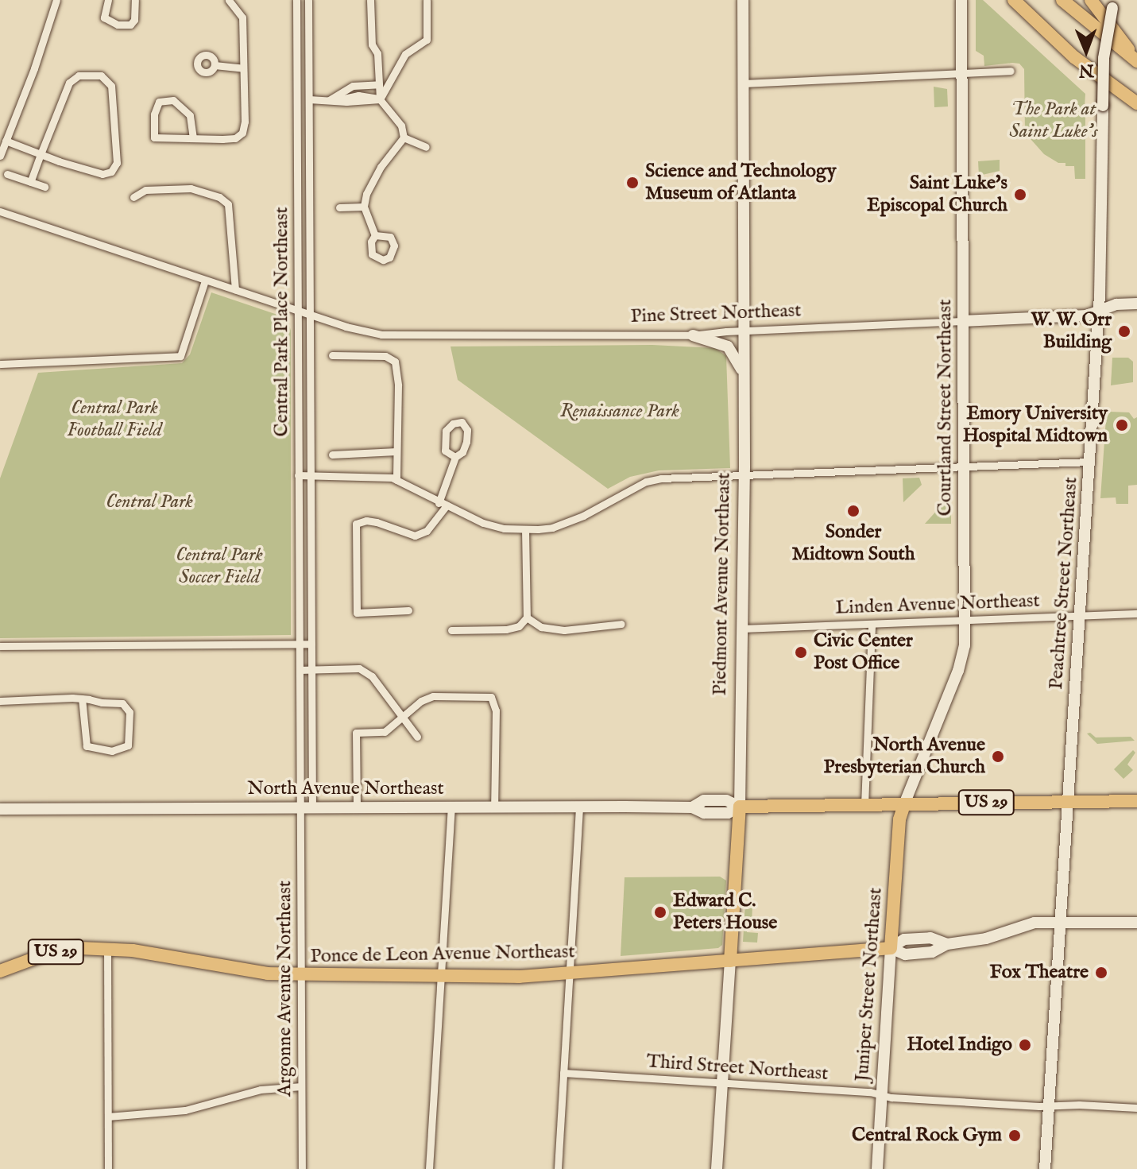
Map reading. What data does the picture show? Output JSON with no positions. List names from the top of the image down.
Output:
{
  "streets": {
    "highway": [
      "Piedmont Avenue Northeast",
      "North Avenue Northeast",
      "US 29",
      "Ponce de Leon Avenue Northeast",
      "Juniper Street Northeast"
    ],
    "main road": ["Pine Street Northeast", "Courtland Street Northeast", "Peachtree Street Northeast"],
    "street": [
      "Central Park Place Northeast",
      "Linden Avenue Northeast",
      "Argonne Avenue Northeast",
      "Third Street Northeast"
    ]
  },
  "crossings": [
    ["Pine Street Northeast", "Central Park Place Northeast"],
    ["Pine Street Northeast", "Courtland Street Northeast"],
    ["Pine Street Northeast", "Peachtree Street Northeast"],
    ["Pine Street Northeast", "Piedmont Avenue Northeast"],
    ["Central Park Place Northeast", "North Avenue Northeast"],
    ["Central Park Place Northeast", "Argonne Avenue Northeast"],
    ["Courtland Street Northeast", "Linden Avenue Northeast"],
    ["Courtland Street Northeast", "North Avenue Northeast"],
    ["Courtland Street Northeast", "Juniper Street Northeast"],
    ["Peachtree Street Northeast", "Linden Avenue Northeast"],
    ["Peachtree Street Northeast", "North Avenue Northeast"],
    ["Peachtree Street Northeast", "Ponce de Leon Avenue Northeast"],
    ["Peachtree Street Northeast", "Third Street Northeast"],
    ["Piedmont Avenue Northeast", "Linden Avenue Northeast"],
    ["Piedmont Avenue Northeast", "North Avenue Northeast"],
    ["Piedmont Avenue Northeast", "Ponce de Leon Avenue Northeast"],
    ["Piedmont Avenue Northeast", "Third Street Northeast"],
    ["North Avenue Northeast", "Juniper Street Northeast"],
    ["North Avenue Northeast", "Argonne Avenue Northeast"],
    ["Ponce de Leon Avenue Northeast", "Juniper Street Northeast"],
    ["Ponce de Leon Avenue Northeast", "Argonne Avenue Northeast"],
    ["Juniper Street Northeast", "Third Street Northeast"]
  ],
  "parks": [
    "The Park at Saint Luke's",
    "Central Park Football Field",
    "Renaissance Park",
    "Central Park",
    "Central Park Soccer Field"
  ],
  "places": [
    "Science and Technology Museum of Atlanta",
    "Saint Luke's Episcopal Church",
    "W. W. Orr Building",
    "Emory University Hospital Midtown",
    "Sonder Midtown South",
    "Civic Center Post Office",
    "North Avenue Presbyterian Church",
    "Edward C. Peters House",
    "Fox Theatre",
    "Hotel Indigo",
    "Central Rock Gym"
  ],
  "north": "bottom"
}
